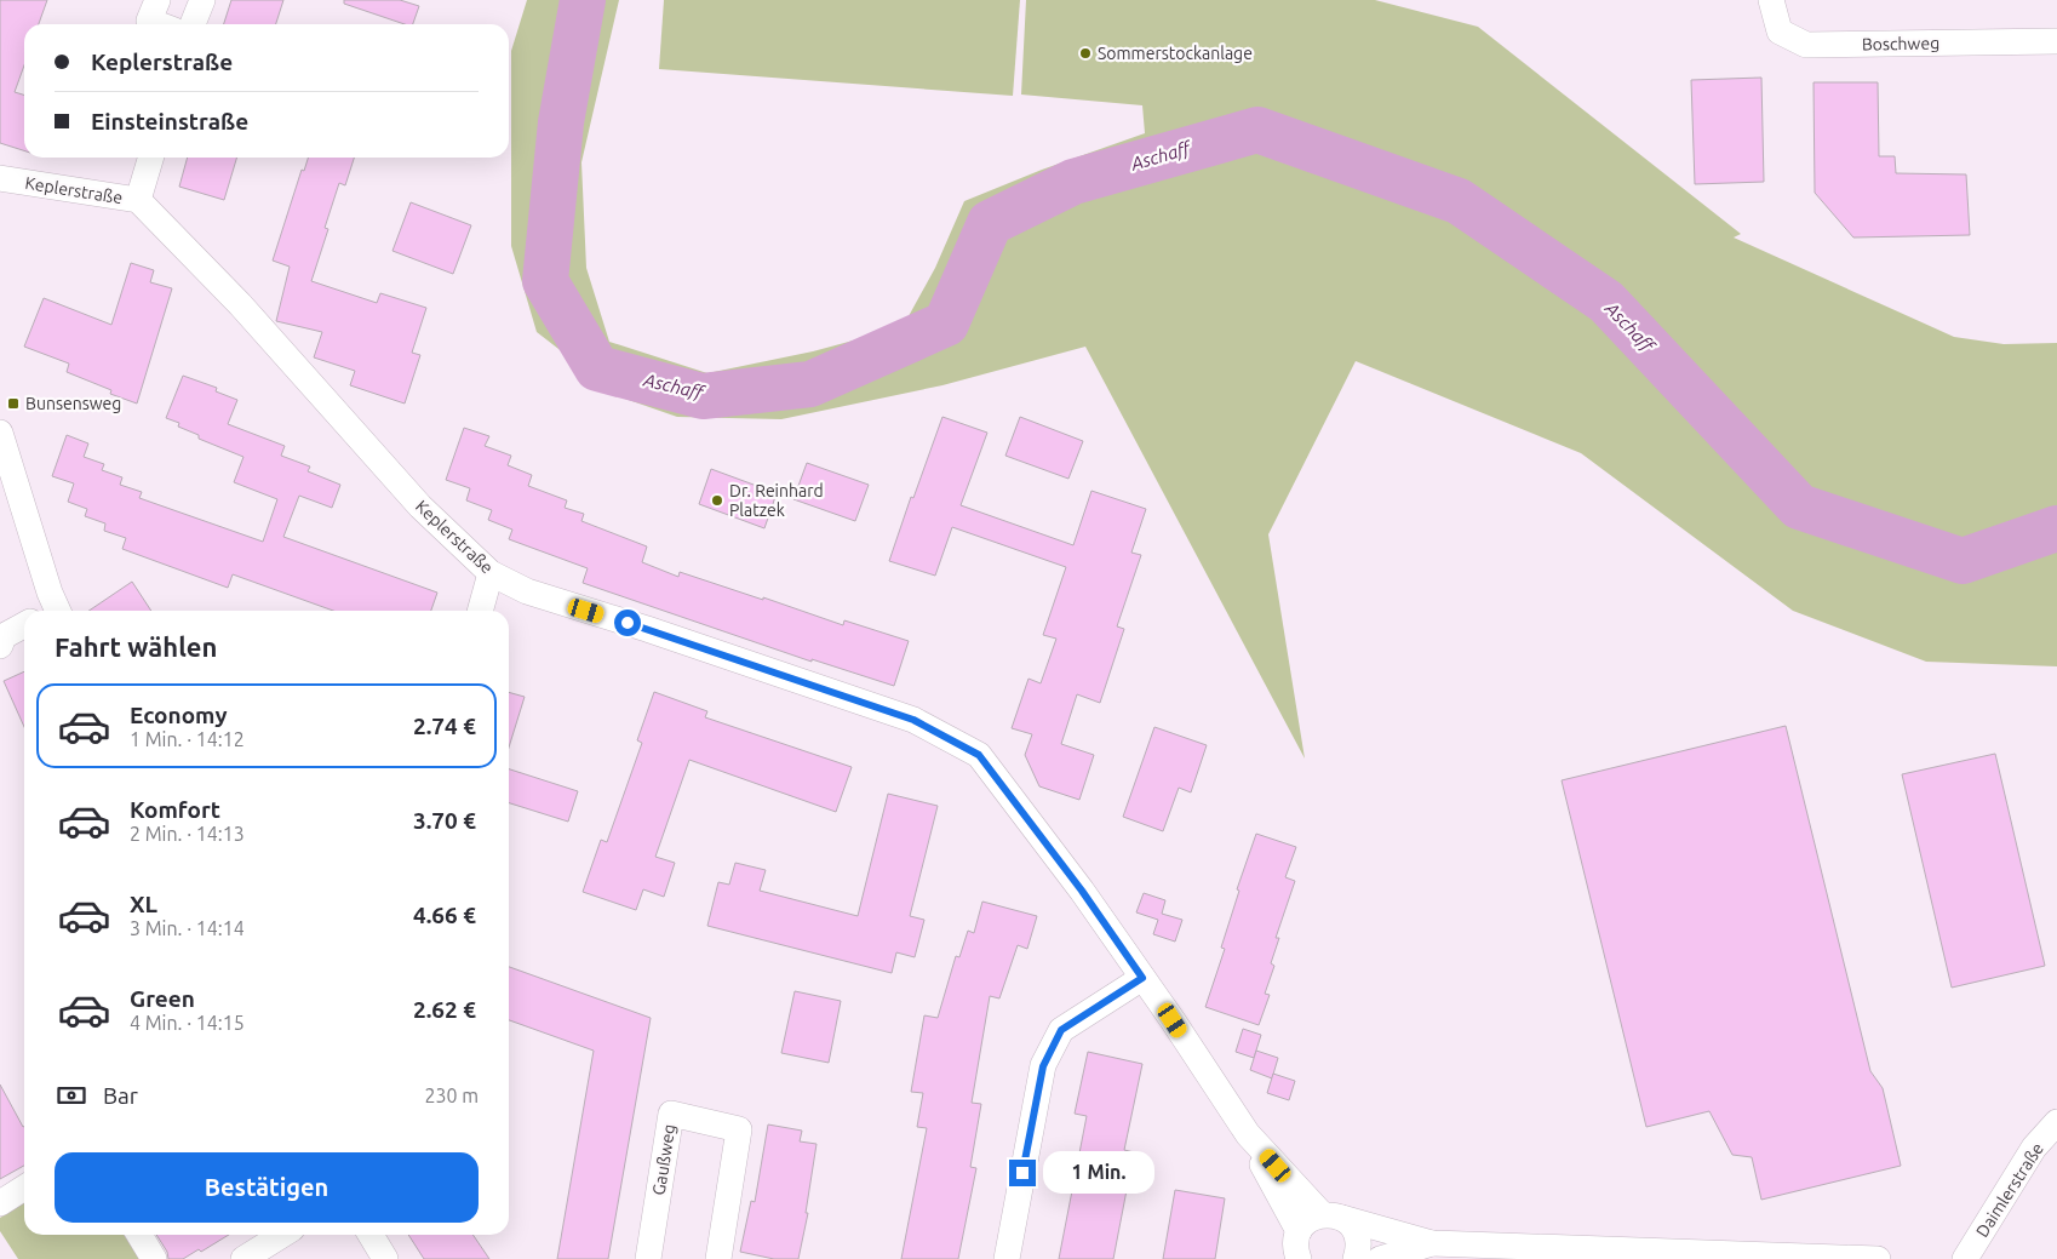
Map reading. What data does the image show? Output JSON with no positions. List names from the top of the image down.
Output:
{
  "streets": {
    "street": [
      "Boschweg",
      "Keplerstraße",
      "Gaußweg",
      "Daimlerstraße"
    ]
  },
  "water": ["Aschaff"],
  "places": {
    "other": ["Sommerstockanlage", "Dr. Reinhard Platzek"],
    "transit": ["Bunsensweg"]
  },
  "page": {
    "banner": ["Keplerstraße", "Einsteinstraße"],
    "heading": "Fahrt wählen",
    "list": [
      {
        "name": "Economy",
        "note": "1 Min. · 14:12",
        "value": "2.74 €"
      },
      {
        "name": "Komfort",
        "note": "2 Min. · 14:13",
        "value": "3.70 €"
      },
      {
        "name": "XL",
        "note": "3 Min. · 14:14",
        "value": "4.66 €"
      },
      {
        "name": "Green",
        "note": "4 Min. · 14:15",
        "value": "2.62 €"
      }
    ],
    "pay": ["Bar", "230 m"],
    "buttons": "Bestätigen",
    "bubble": "1 Min."
  }
}
